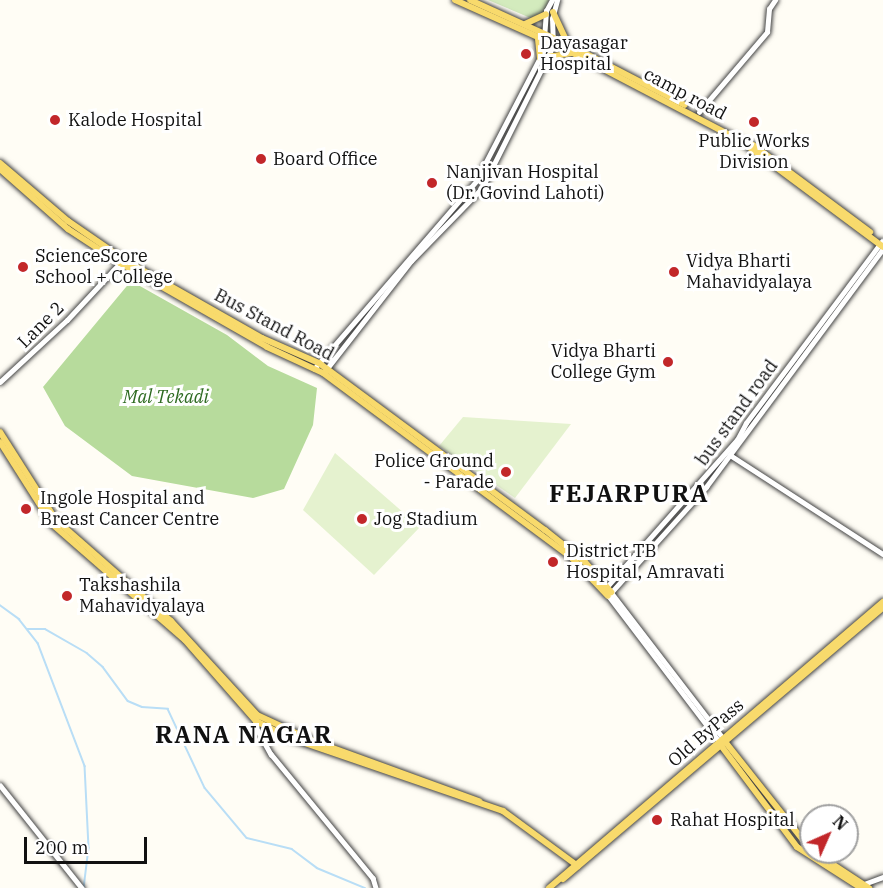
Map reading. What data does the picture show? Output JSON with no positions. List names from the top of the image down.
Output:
{
  "streets": {
    "main road": ["camp road", "Bus Stand Road", "Old ByPass"],
    "street": ["Lane 2", "bus stand road"]
  },
  "crossings": [
    ["camp road", "bus stand road"],
    ["Lane 2", "Bus Stand Road"],
    ["Bus Stand Road", "bus stand road"]
  ],
  "districts": ["FEJARPURA", "RANA NAGAR"],
  "parks": ["Mal Tekadi"],
  "places": [
    "Dayasagar Hospital",
    "Kalode Hospital",
    "Public Works Division",
    "Board Office",
    "Nanjivan Hospital (Dr. Govind Lahoti)",
    "ScienceScore School + College",
    "Vidya Bharti Mahavidyalaya",
    "Vidya Bharti College Gym",
    "Police Ground - Parade",
    "Ingole Hospital and Breast Cancer Centre",
    "Jog Stadium",
    "District TB Hospital, Amravati",
    "Takshashila Mahavidyalaya",
    "Rahat Hospital"
  ],
  "scale_bar": "200 m",
  "north": "top right"
}
